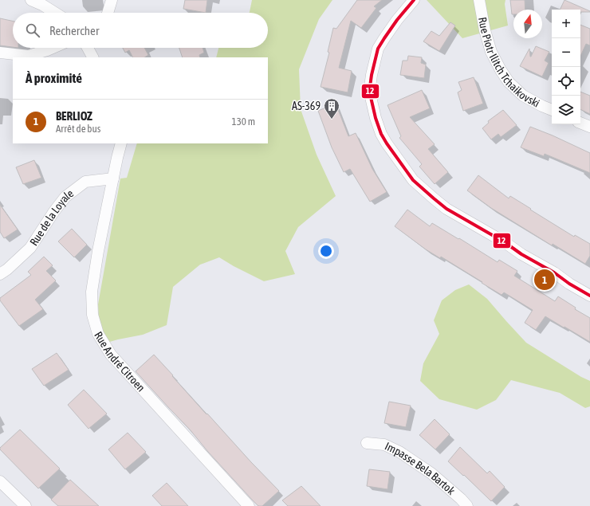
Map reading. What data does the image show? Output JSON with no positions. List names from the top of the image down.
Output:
{
  "streets": {
    "street": [
      "Rue Piotr Ilitch Tchaikovski",
      "Rue de la Loyale",
      "Rue André Citroen",
      "Impasse Bela Bartok"
    ]
  },
  "crossings": [
    ["Rue de la Loyale", "Rue André Citroen"]
  ],
  "places": {
    "building": ["AS-369"]
  },
  "lines": ["transit line 12"],
  "north": "top",
  "page": {
    "map_buttons": ["+", "−"],
    "search": "Rechercher",
    "heading": "À proximité",
    "list": [
      {
        "mark": "1",
        "name": "BERLIOZ",
        "note": "Arrêt de bus",
        "value": "130 m"
      }
    ],
    "pins": "1"
  }
}
